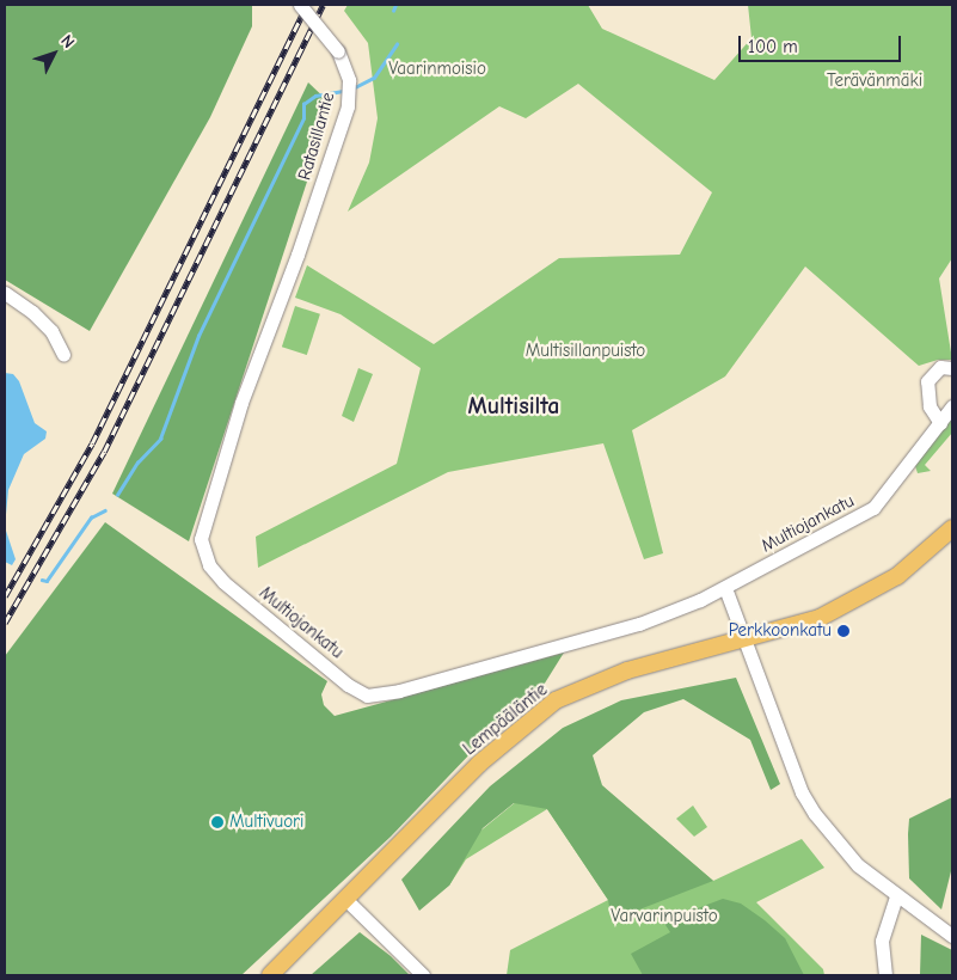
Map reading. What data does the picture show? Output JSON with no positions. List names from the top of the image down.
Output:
{
  "streets": {
    "main road": ["Lempääläntie"],
    "street": ["Ratasillantie", "Multiojankatu"]
  },
  "crossings": [
    ["Ratasillantie", "Multiojankatu"]
  ],
  "districts": ["Multisilta"],
  "parks": [
    "Vaarinmoisio",
    "Terävänmäki",
    "Multisillanpuisto",
    "Varvarinpuisto"
  ],
  "places": ["Perkkoonkatu", "Multivuori"],
  "scale_bar": "100 m",
  "north": "top right"
}
